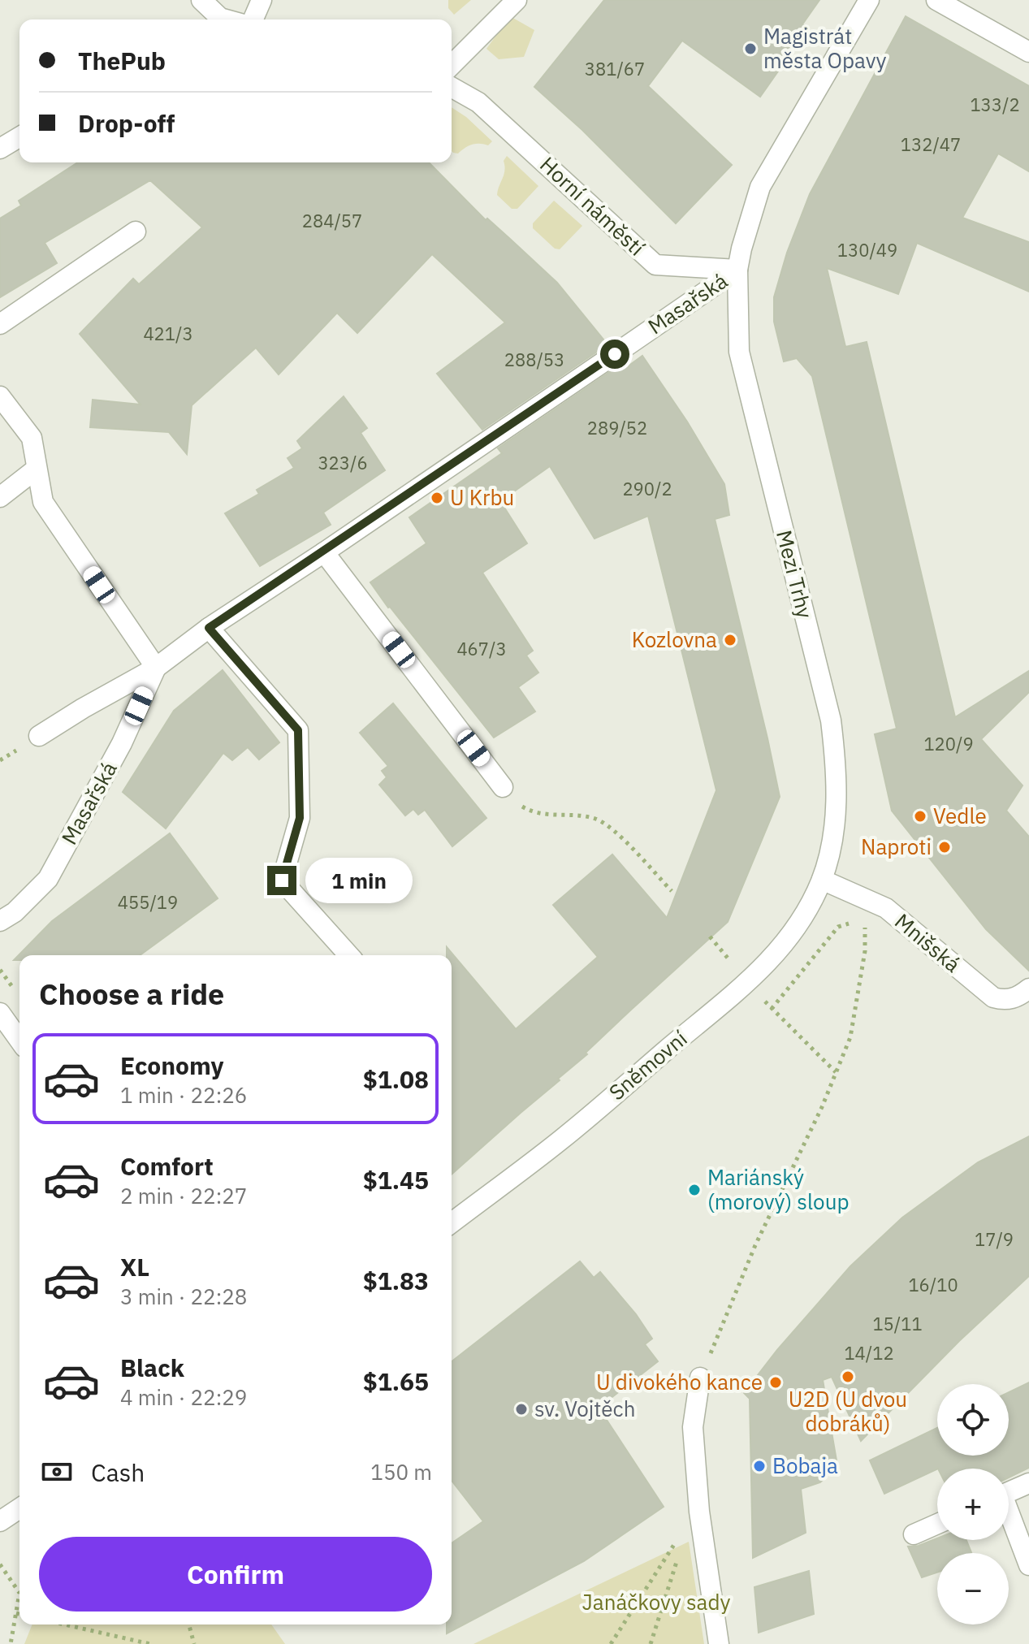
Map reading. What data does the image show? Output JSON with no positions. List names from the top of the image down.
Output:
{
  "streets": {
    "street": [
      "Horní náměstí",
      "Masařská",
      "Mezi Trhy",
      "Mnišská",
      "Sněmovní"
    ]
  },
  "crossings": [
    ["Horní náměstí", "Masařská"],
    ["Horní náměstí", "Mezi Trhy"],
    ["Masařská", "Mezi Trhy"],
    ["Mezi Trhy", "Mnišská"],
    ["Mezi Trhy", "Sněmovní"],
    ["Mnišská", "Sněmovní"]
  ],
  "parks": ["Janáčkovy sady"],
  "places": [
    "Magistrát města Opavy",
    "U Krbu",
    "Kozlovna",
    "Vedle",
    "Naproti",
    "Mariánský (morový) sloup",
    "U2D (U dvou dobráků)",
    "U divokého kance",
    "sv. Vojtěch",
    "Bobaja"
  ],
  "house_numbers": [
    "381/67",
    "133/2",
    "132/47",
    "284/57",
    "130/49",
    "421/3",
    "288/53",
    "289/52",
    "323/6",
    "290/2",
    "467/3",
    "120/9",
    "455/19",
    "17/9",
    "16/10",
    "15/11",
    "14/12"
  ],
  "page": {
    "banner": ["ThePub", "Drop-off"],
    "bubble": "1 min",
    "heading": "Choose a ride",
    "list": [
      {
        "name": "Economy",
        "note": "1 min · 22:26",
        "value": "$1.08"
      },
      {
        "name": "Comfort",
        "note": "2 min · 22:27",
        "value": "$1.45"
      },
      {
        "name": "XL",
        "note": "3 min · 22:28",
        "value": "$1.83"
      },
      {
        "name": "Black",
        "note": "4 min · 22:29",
        "value": "$1.65"
      }
    ],
    "map_buttons": ["+", "−"],
    "pay": ["Cash", "150 m"],
    "buttons": "Confirm"
  }
}
